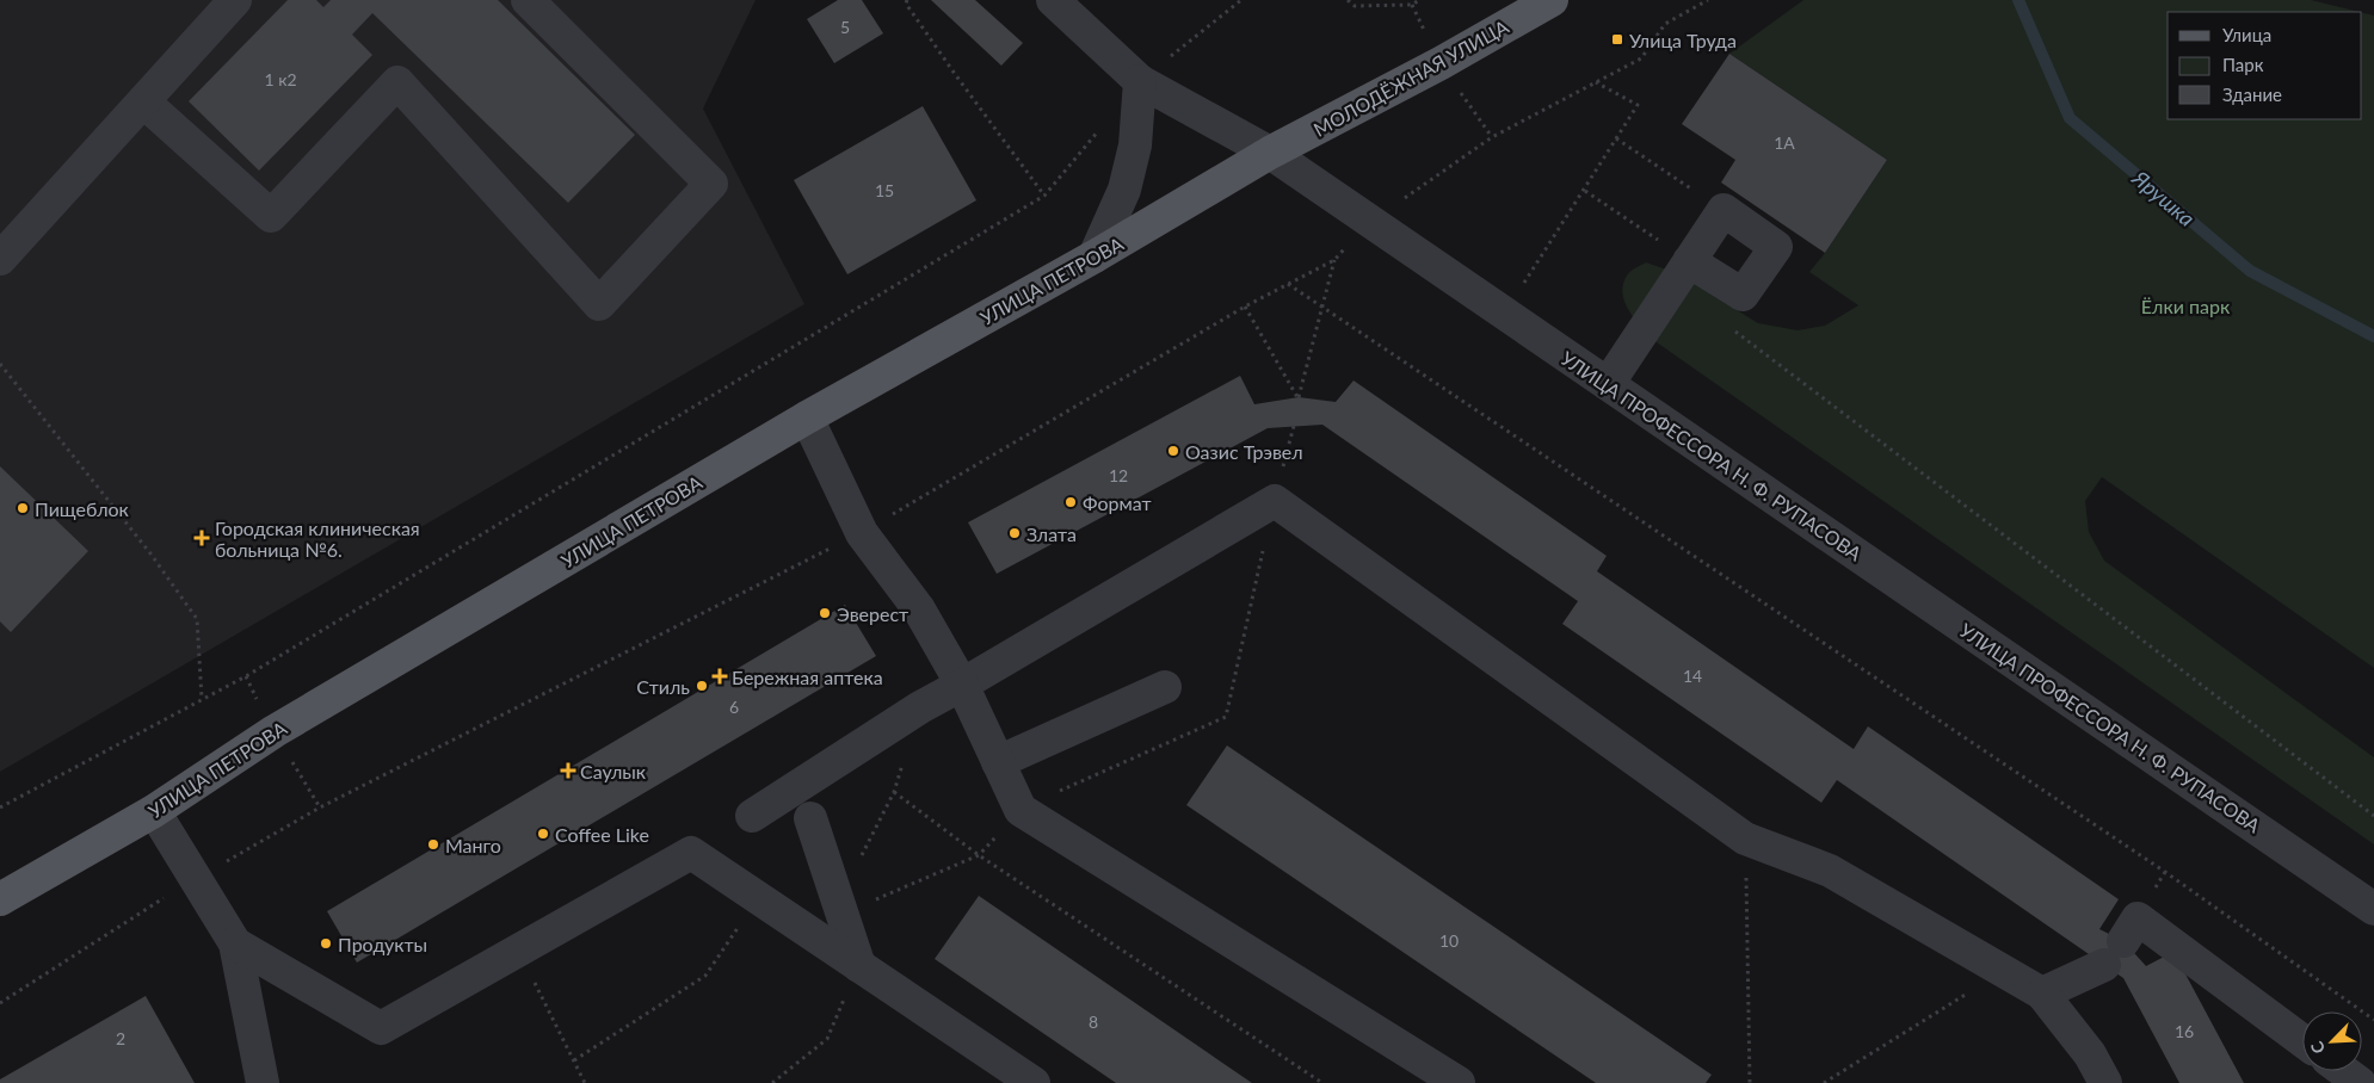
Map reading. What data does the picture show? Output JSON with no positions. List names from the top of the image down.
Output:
{
  "streets": {
    "main road": ["МОЛОДЁЖНАЯ УЛИЦА", "УЛИЦА ПЕТРОВА"],
    "street": ["УЛИЦА ПРОФЕССОРА Н. Ф. РУПАСОВА"]
  },
  "crossings": [
    ["МОЛОДЁЖНАЯ УЛИЦА", "УЛИЦА ПЕТРОВА"],
    ["МОЛОДЁЖНАЯ УЛИЦА", "УЛИЦА ПРОФЕССОРА Н. Ф. РУПАСОВА"],
    ["УЛИЦА ПЕТРОВА", "УЛИЦА ПРОФЕССОРА Н. Ф. РУПАСОВА"]
  ],
  "water": ["Ярушка"],
  "parks": ["Ёлки парк"],
  "places": {
    "transit": ["Улица Труда"],
    "other": [
      "Оазис Трэвел",
      "Формат",
      "Пищеблок",
      "Злата",
      "Эверест",
      "Стиль",
      "Coffee Like",
      "Манго",
      "Продукты"
    ],
    "health": ["Городская клиническая больница №6.", "Бережная аптека", "Саулык"]
  },
  "house_numbers": [
    "5",
    "1 к2",
    "1А",
    "15",
    "12",
    "14",
    "6",
    "10",
    "8",
    "16",
    "2"
  ],
  "legend": ["Улица", "Парк", "Здание"],
  "north": "bottom left"
}
